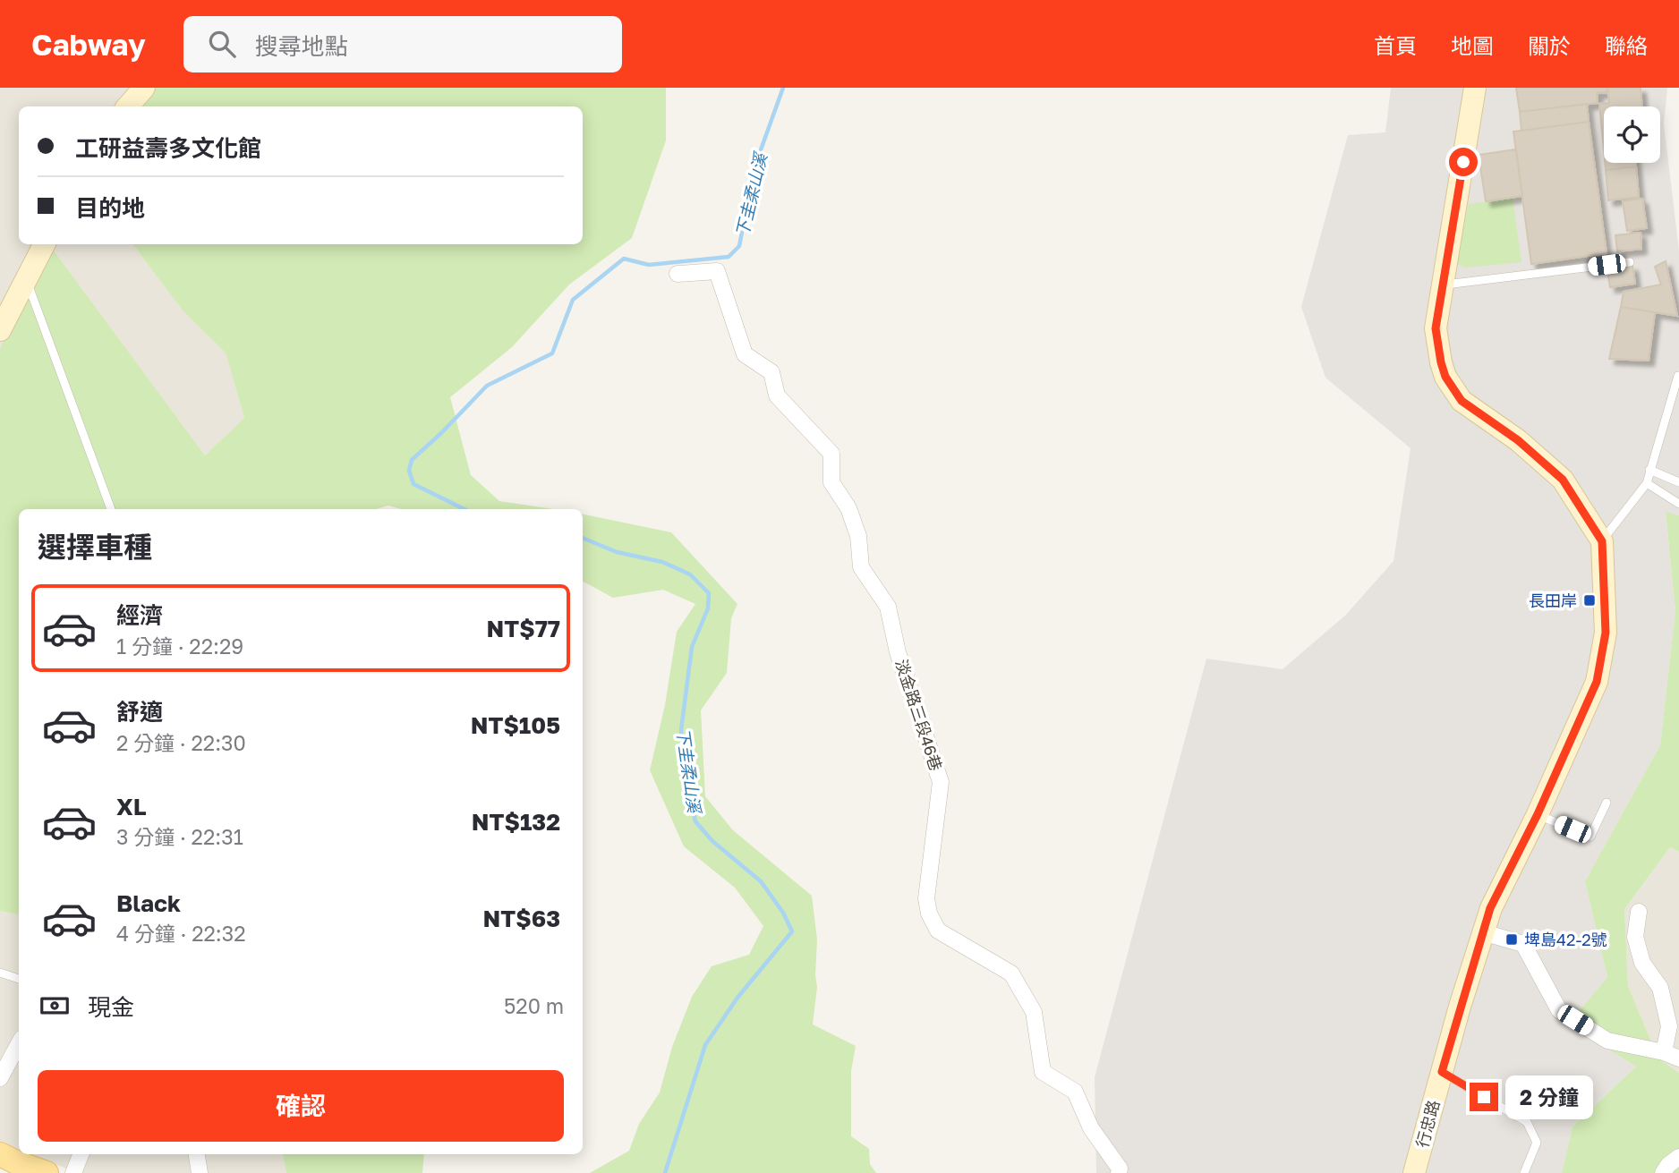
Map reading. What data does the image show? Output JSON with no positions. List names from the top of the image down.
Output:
{
  "streets": {
    "street": ["淡金路三段46巷", "行忠路"]
  },
  "water": ["下圭柔山溪"],
  "places": {
    "transit": ["長田岸", "埤島42-2號"]
  },
  "page": {
    "header": "Cabway",
    "search": "搜尋地點",
    "nav": [
      "首頁",
      "地圖",
      "關於",
      "聯絡"
    ],
    "banner": ["工研益壽多文化館", "目的地"],
    "heading": "選擇車種",
    "list": [
      {
        "name": "經濟",
        "note": "1 分鐘 · 22:29",
        "value": "NT$77"
      },
      {
        "name": "舒適",
        "note": "2 分鐘 · 22:30",
        "value": "NT$105"
      },
      {
        "name": "XL",
        "note": "3 分鐘 · 22:31",
        "value": "NT$132"
      },
      {
        "name": "Black",
        "note": "4 分鐘 · 22:32",
        "value": "NT$63"
      }
    ],
    "pay": ["現金", "520 m"],
    "buttons": "確認",
    "bubble": "2 分鐘"
  }
}
